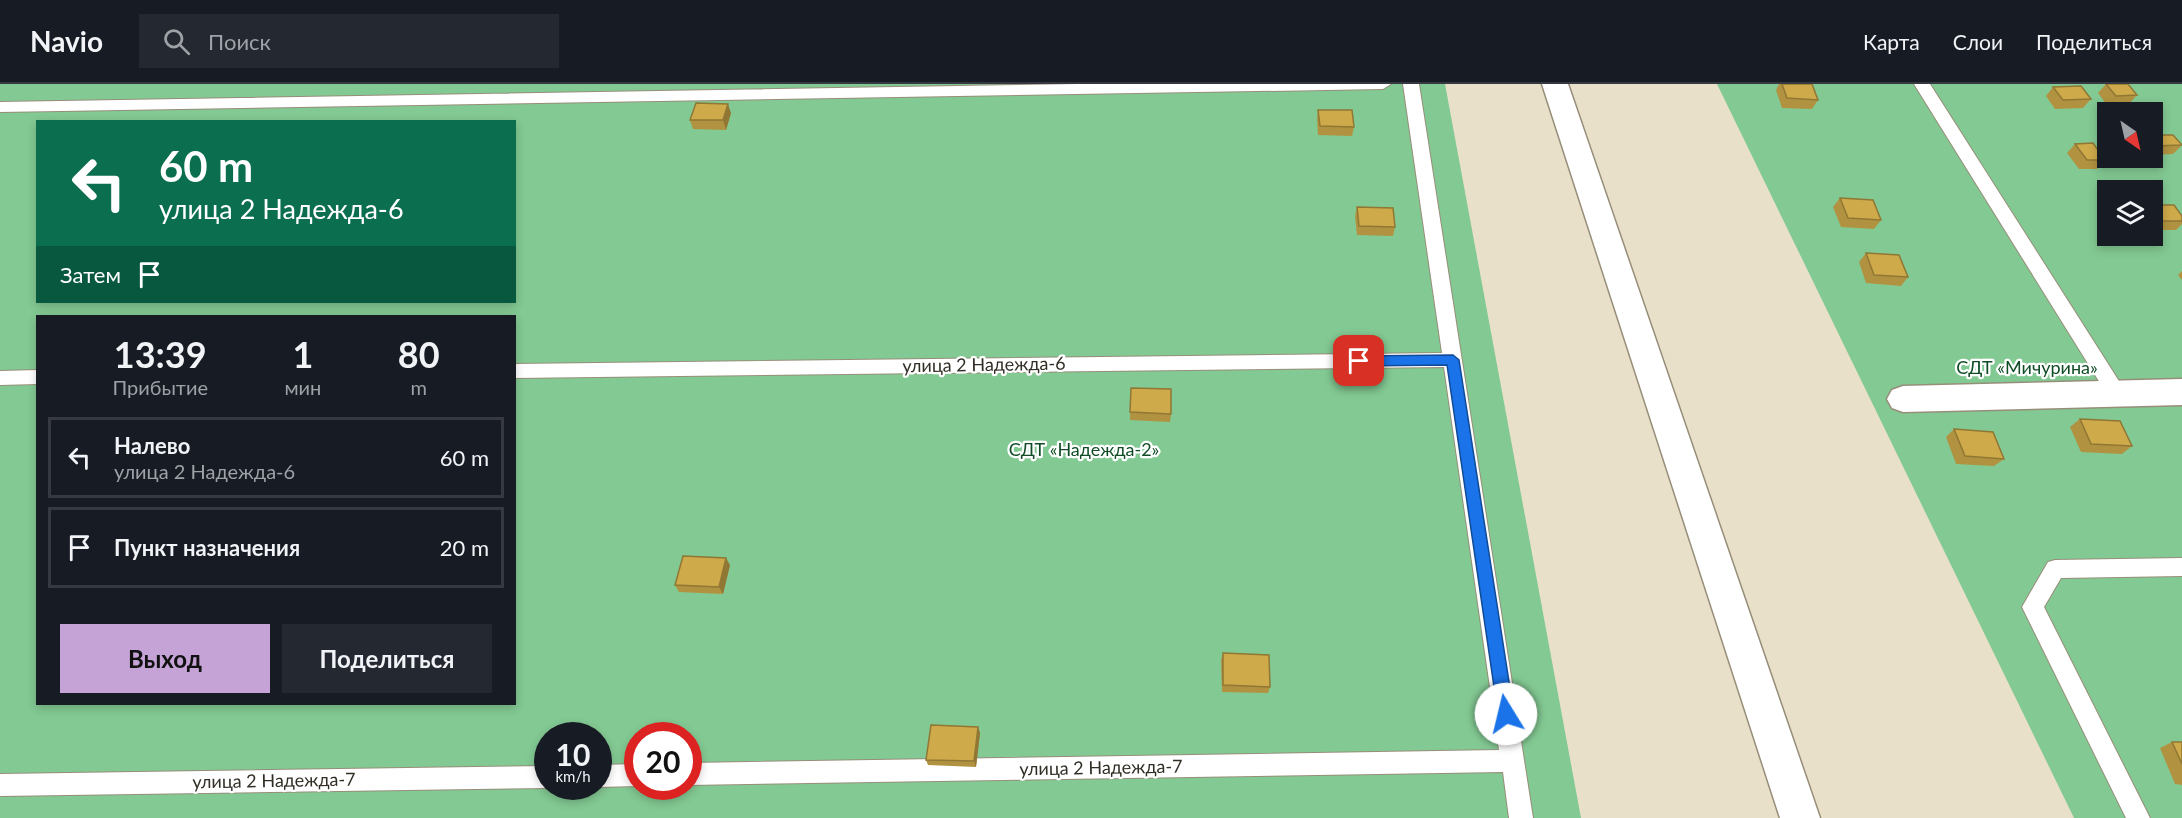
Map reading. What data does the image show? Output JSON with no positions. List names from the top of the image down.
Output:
{
  "streets": {
    "lane": ["улица 2 Надежда-6", "улица 2 Надежда-7"]
  },
  "parks": ["СДТ «Мичурина»", "СДТ «Надежда-2»"],
  "north": "bottom right",
  "page": {
    "header": "Navio",
    "search": "Поиск",
    "nav": ["Карта", "Слои", "Поделиться"],
    "turn": ["60 m", "улица 2 Надежда-6"],
    "then": "Затем",
    "eta": [
      "13:39",
      "Прибытие",
      "1",
      "мин",
      "80",
      "m"
    ],
    "list": [
      {
        "name": "Налево",
        "note": "улица 2 Надежда-6",
        "value": "60 m"
      },
      {
        "name": "Пункт назначения",
        "value": "20 m"
      }
    ],
    "buttons": ["Выход", "Поделиться"],
    "speed": "10 km/h",
    "limit": "20"
  }
}
